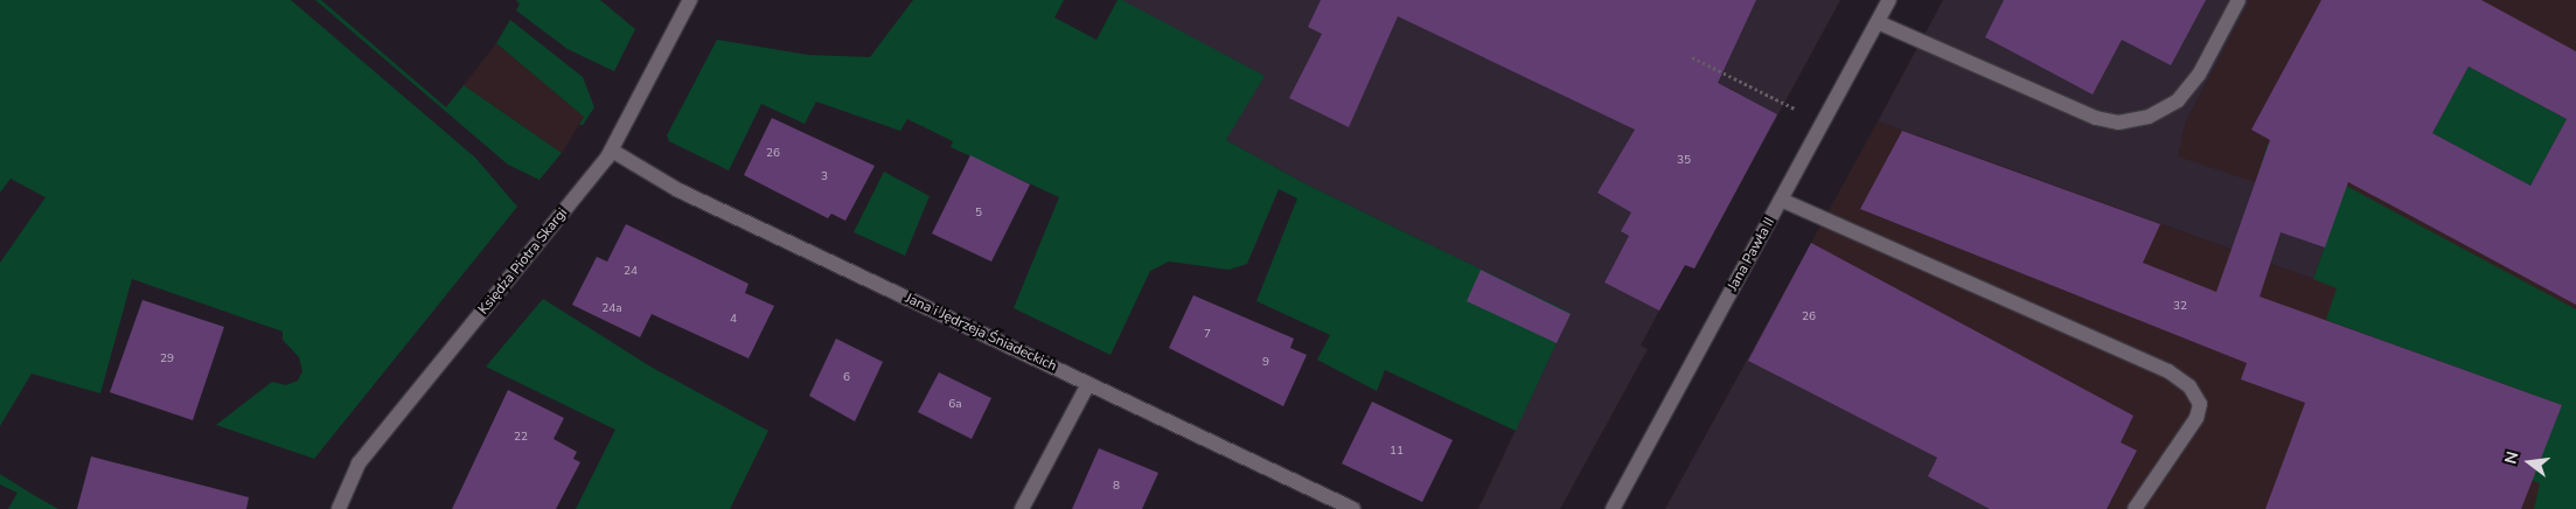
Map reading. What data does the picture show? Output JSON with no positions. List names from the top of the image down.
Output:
{
  "streets": {
    "street": ["Jana Pawła II", "Księdza Piotra Skargi", "Jana i Jędrzeja Śniadeckich"]
  },
  "crossings": [
    ["Księdza Piotra Skargi", "Jana i Jędrzeja Śniadeckich"]
  ],
  "house_numbers": [
    "26",
    "35",
    "3",
    "5",
    "24",
    "32",
    "24a",
    "26",
    "4",
    "7",
    "29",
    "9",
    "6",
    "6a",
    "22",
    "11",
    "8"
  ],
  "north": "left"
}
